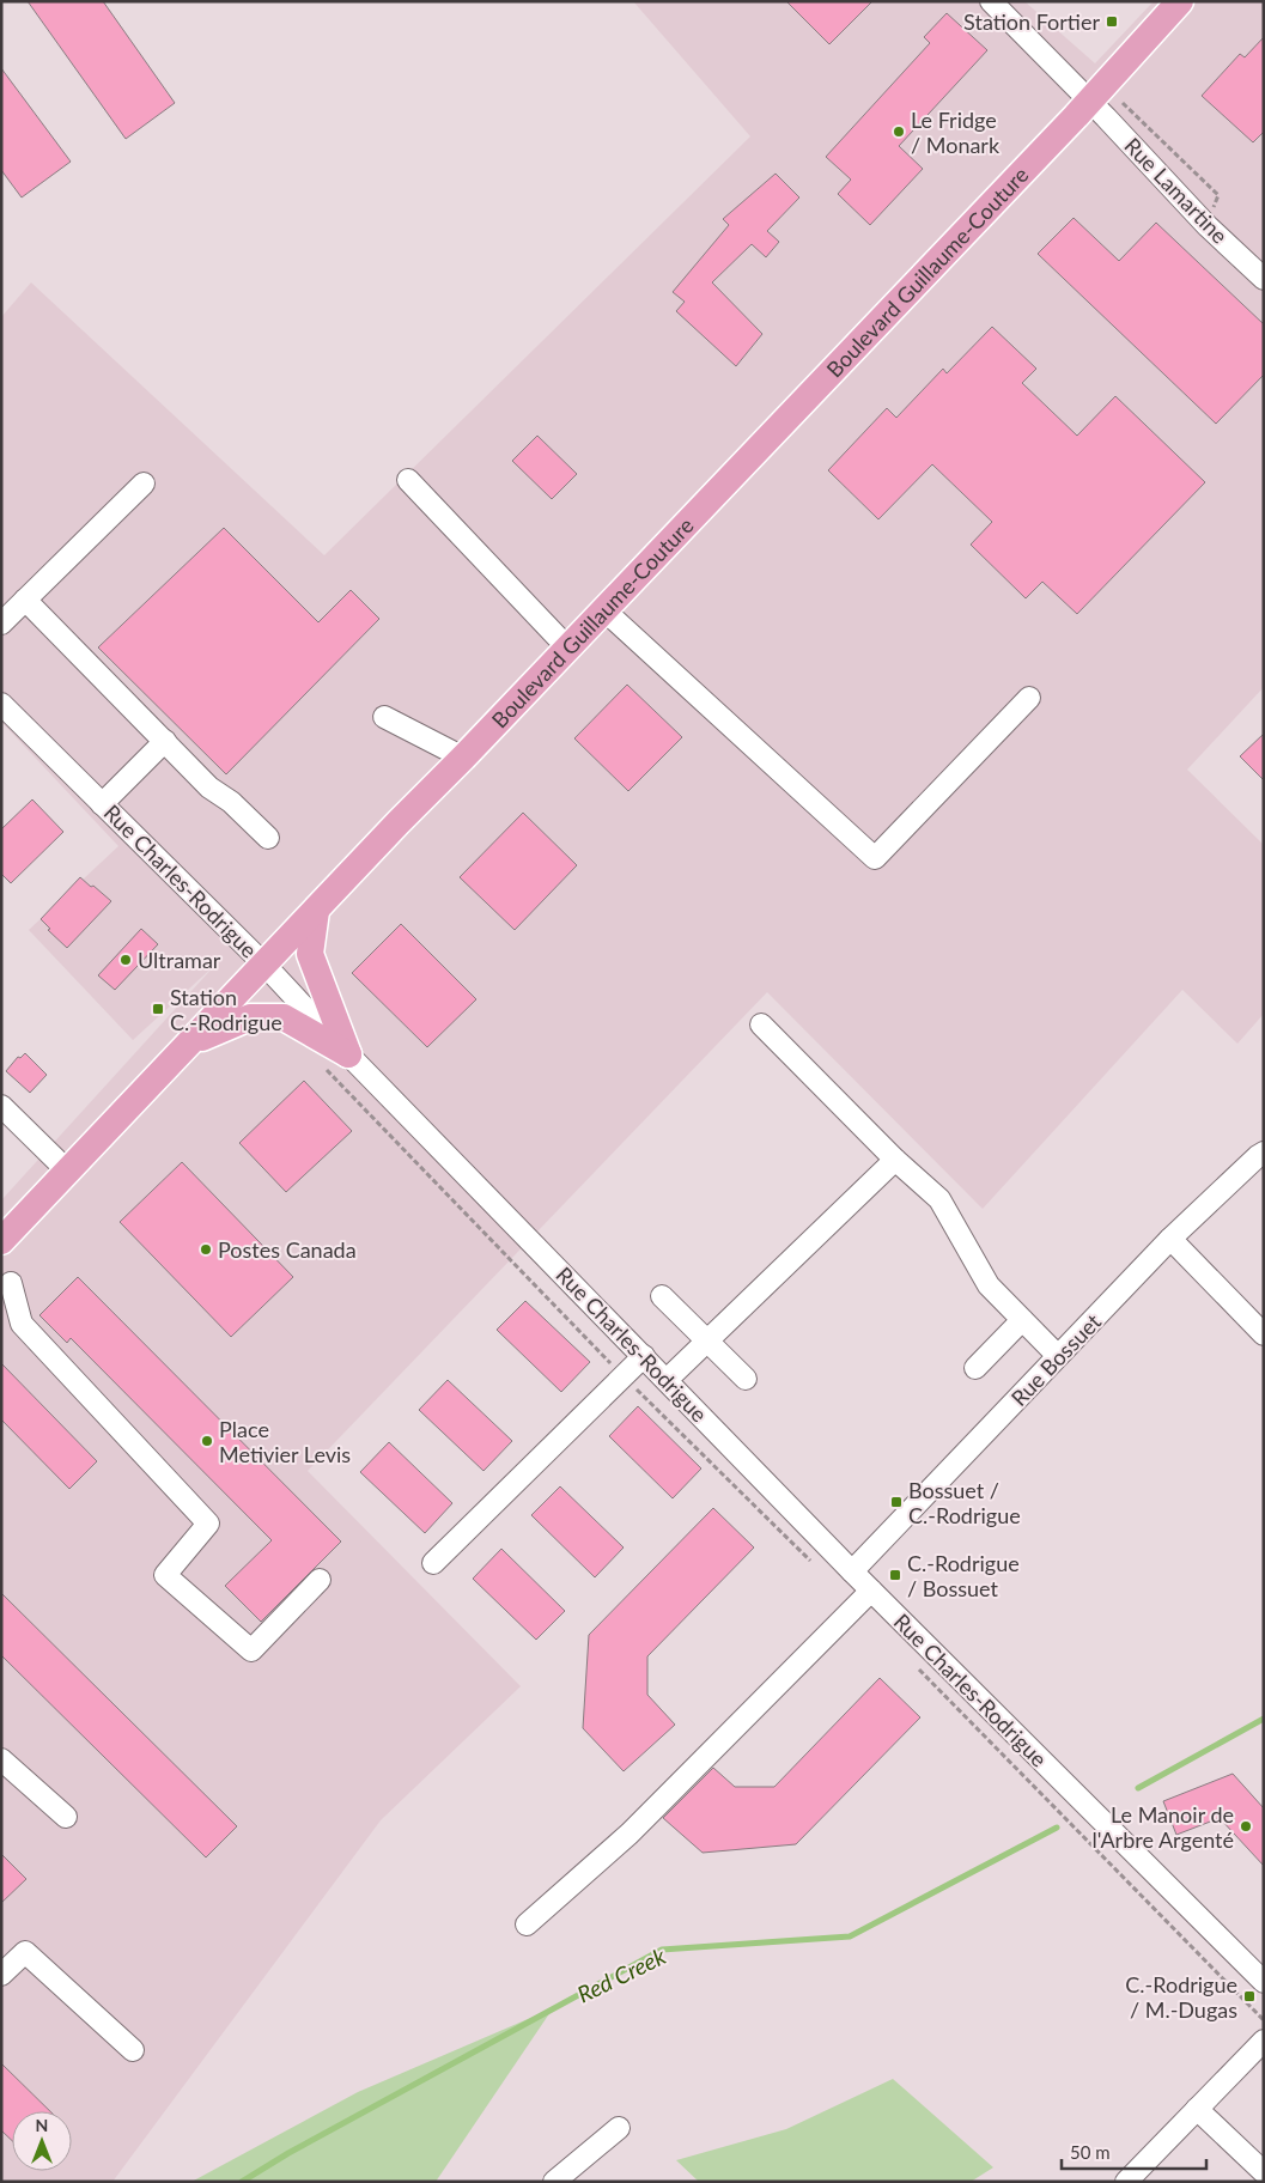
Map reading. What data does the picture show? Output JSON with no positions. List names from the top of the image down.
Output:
{
  "streets": {
    "main road": ["Boulevard Guillaume-Couture"],
    "street": ["Rue Lamartine", "Rue Charles-Rodrigue", "Rue Bossuet"]
  },
  "crossings": [
    ["Rue Lamartine", "Boulevard Guillaume-Couture"],
    ["Boulevard Guillaume-Couture", "Rue Charles-Rodrigue"],
    ["Rue Charles-Rodrigue", "Rue Bossuet"]
  ],
  "water": ["Red Creek"],
  "places": {
    "transit": [
      "Station Fortier",
      "Station C.-Rodrigue",
      "Bossuet / C.-Rodrigue",
      "C.-Rodrigue / Bossuet",
      "C.-Rodrigue / M.-Dugas"
    ],
    "other": [
      "Le Fridge / Monark",
      "Ultramar",
      "Postes Canada",
      "Place Metivier Levis",
      "Le Manoir de l'Arbre Argenté"
    ]
  },
  "scale_bar": "50 m",
  "north": "top"
}
